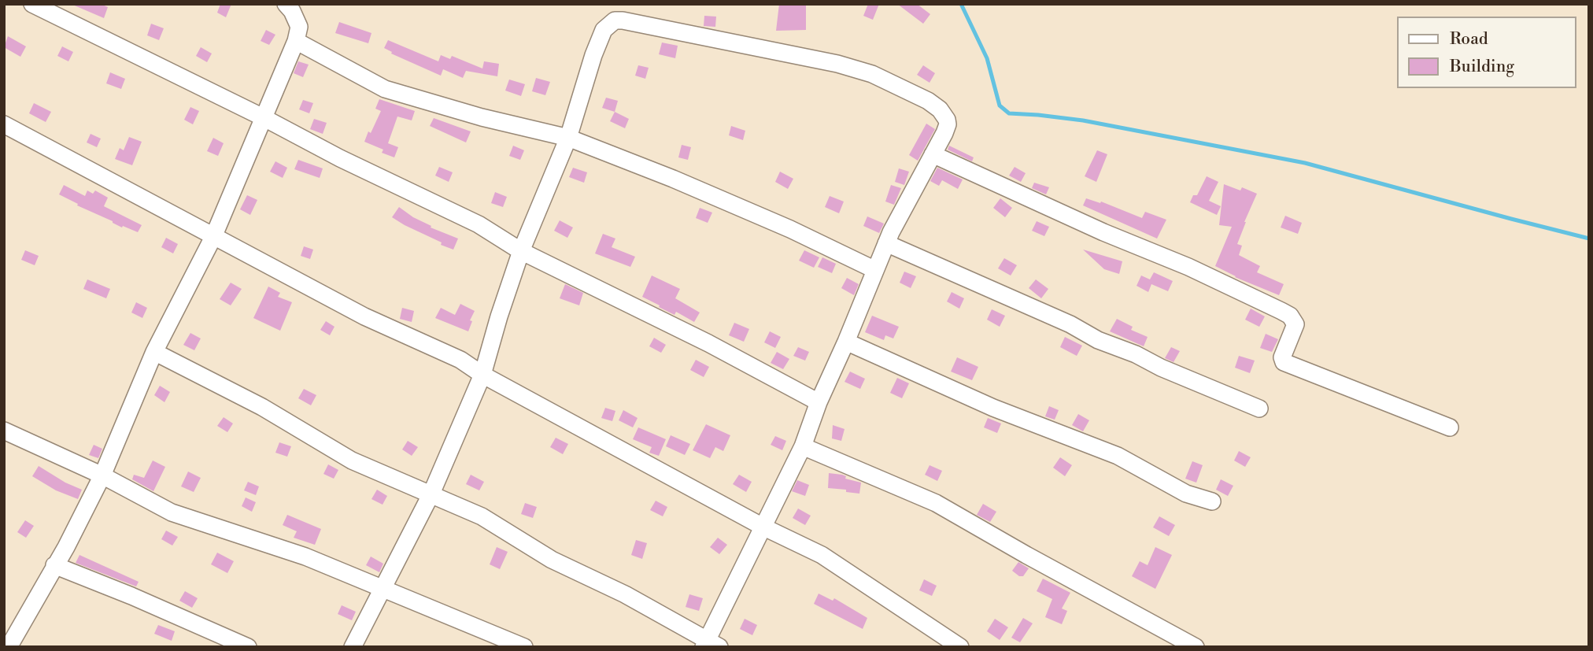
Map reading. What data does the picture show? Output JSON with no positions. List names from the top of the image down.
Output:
{
  "legend": ["Road", "Building"]
}
